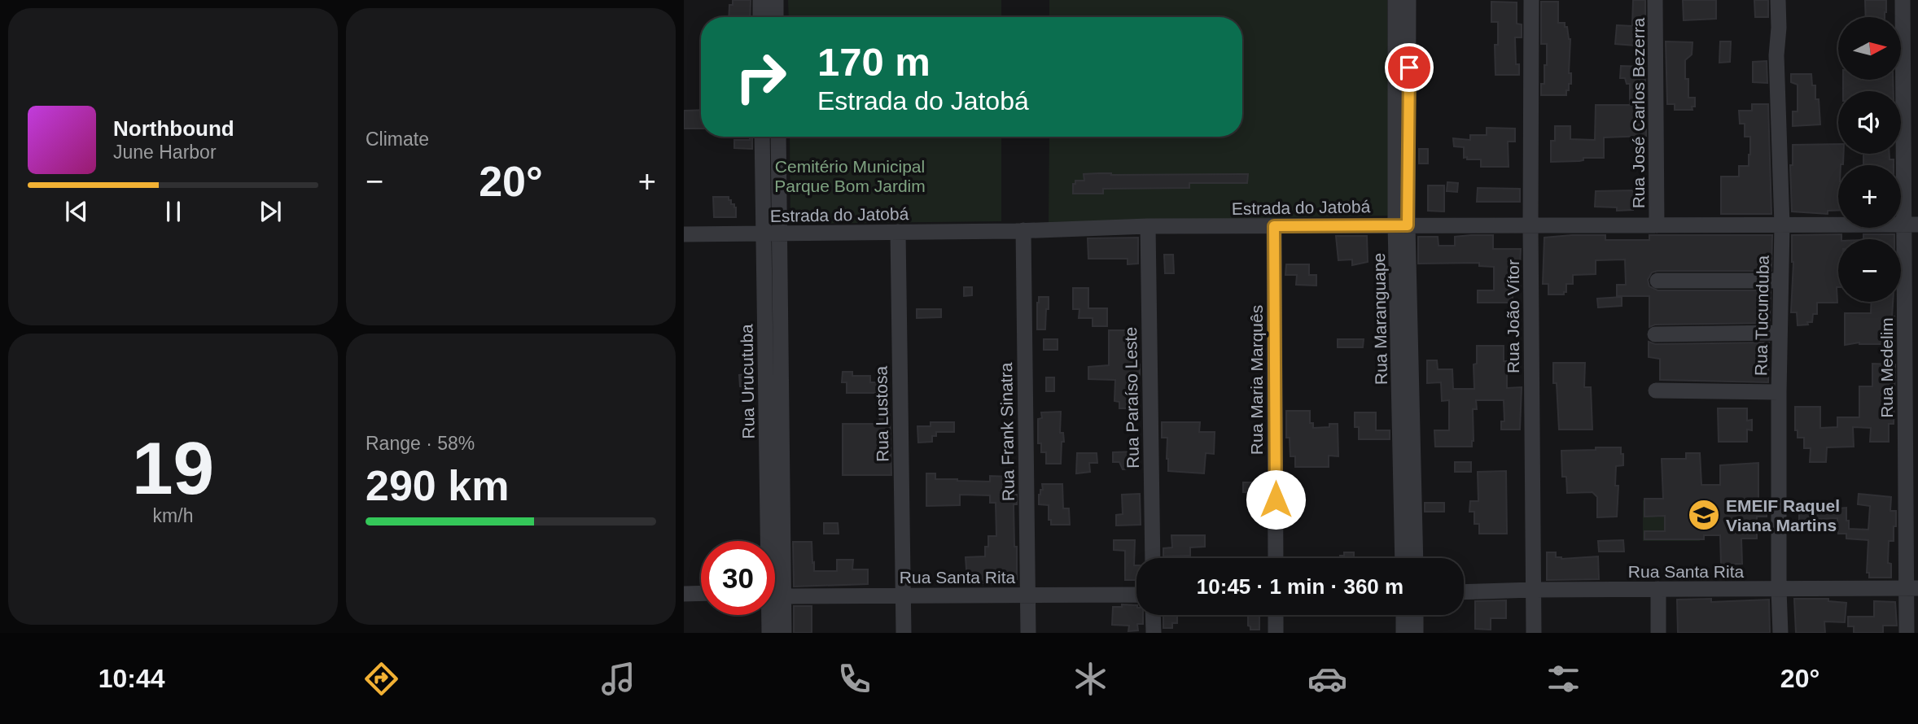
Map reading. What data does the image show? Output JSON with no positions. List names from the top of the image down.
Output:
{
  "streets": {
    "street": [
      "Rua José Carlos Bezerra",
      "Estrada do Jatobá",
      "Rua Tucunduba",
      "Rua João Vítor",
      "Rua Maranguape",
      "Rua Medelim",
      "Rua Maria Marquês",
      "Rua Urucutuba",
      "Rua Paraíso Leste",
      "Rua Lustosa",
      "Rua Frank Sinatra",
      "Rua Santa Rita"
    ]
  },
  "crossings": [
    ["Rua José Carlos Bezerra", "Estrada do Jatobá"],
    ["Estrada do Jatobá", "Rua Tucunduba"],
    ["Estrada do Jatobá", "Rua João Vítor"],
    ["Estrada do Jatobá", "Rua Maranguape"],
    ["Estrada do Jatobá", "Rua Medelim"],
    ["Estrada do Jatobá", "Rua Maria Marquês"],
    ["Estrada do Jatobá", "Rua Urucutuba"],
    ["Estrada do Jatobá", "Rua Paraíso Leste"],
    ["Estrada do Jatobá", "Rua Lustosa"],
    ["Estrada do Jatobá", "Rua Frank Sinatra"],
    ["Rua Tucunduba", "Rua Santa Rita"],
    ["Rua João Vítor", "Rua Santa Rita"],
    ["Rua Medelim", "Rua Santa Rita"],
    ["Rua Lustosa", "Rua Santa Rita"],
    ["Rua Frank Sinatra", "Rua Santa Rita"]
  ],
  "parks": ["Cemitério Municipal Parque Bom Jardim"],
  "places": {
    "school or university": ["EMEIF Raquel Viana Martins"]
  },
  "north": "right",
  "page": {
    "tile": [
      "Climate",
      ["19", "km/h"],
      ["Range · 58%", "290 km"]
    ],
    "map_buttons": ["+", "−"],
    "turn": ["170 m", "Estrada do Jatobá"],
    "song": ["Northbound", "June Harbor"],
    "heat": ["−", "20°", "+"],
    "limit": "30",
    "trip": "10:45 · 1 min · 360 m",
    "tabs": ["10:44", "20°"]
  }
}
